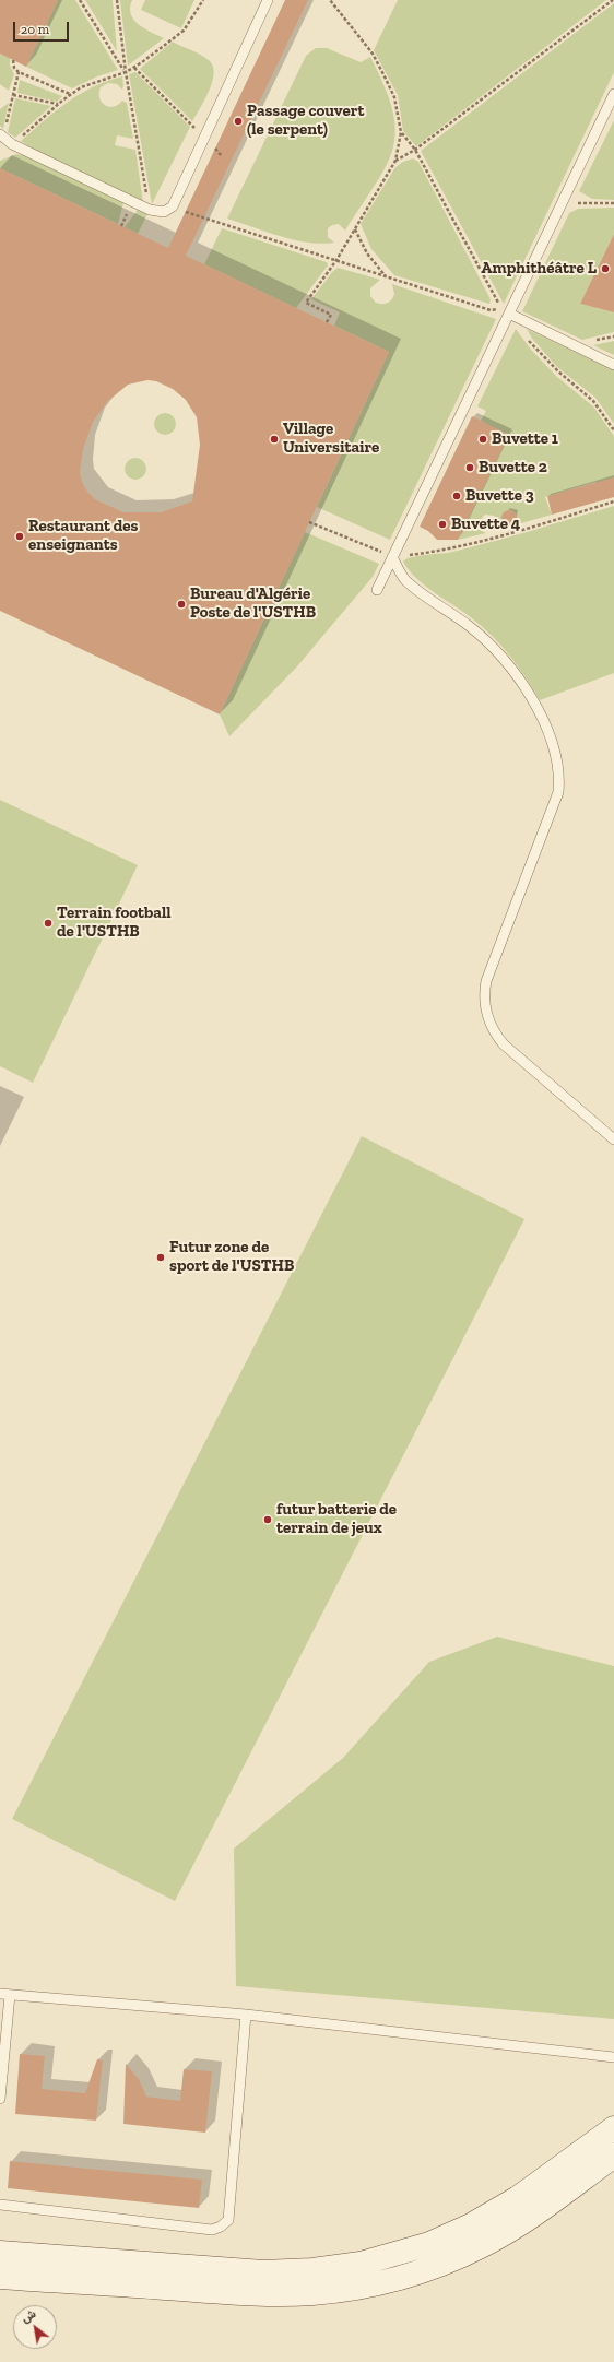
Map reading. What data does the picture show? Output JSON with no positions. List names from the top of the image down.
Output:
{
  "places": [
    "Passage couvert (le serpent)",
    "Amphithéâtre L",
    "Village Universitaire",
    "Buvette 1",
    "Buvette 2",
    "Buvette 3",
    "Buvette 4",
    "Restaurant des enseignants",
    "Bureau d'Algérie Poste de l'USTHB",
    "Terrain football de l'USTHB",
    "Futur zone de sport de l'USTHB",
    "futur batterie de terrain de jeux"
  ],
  "scale_bar": "20 m",
  "north": "top left"
}
